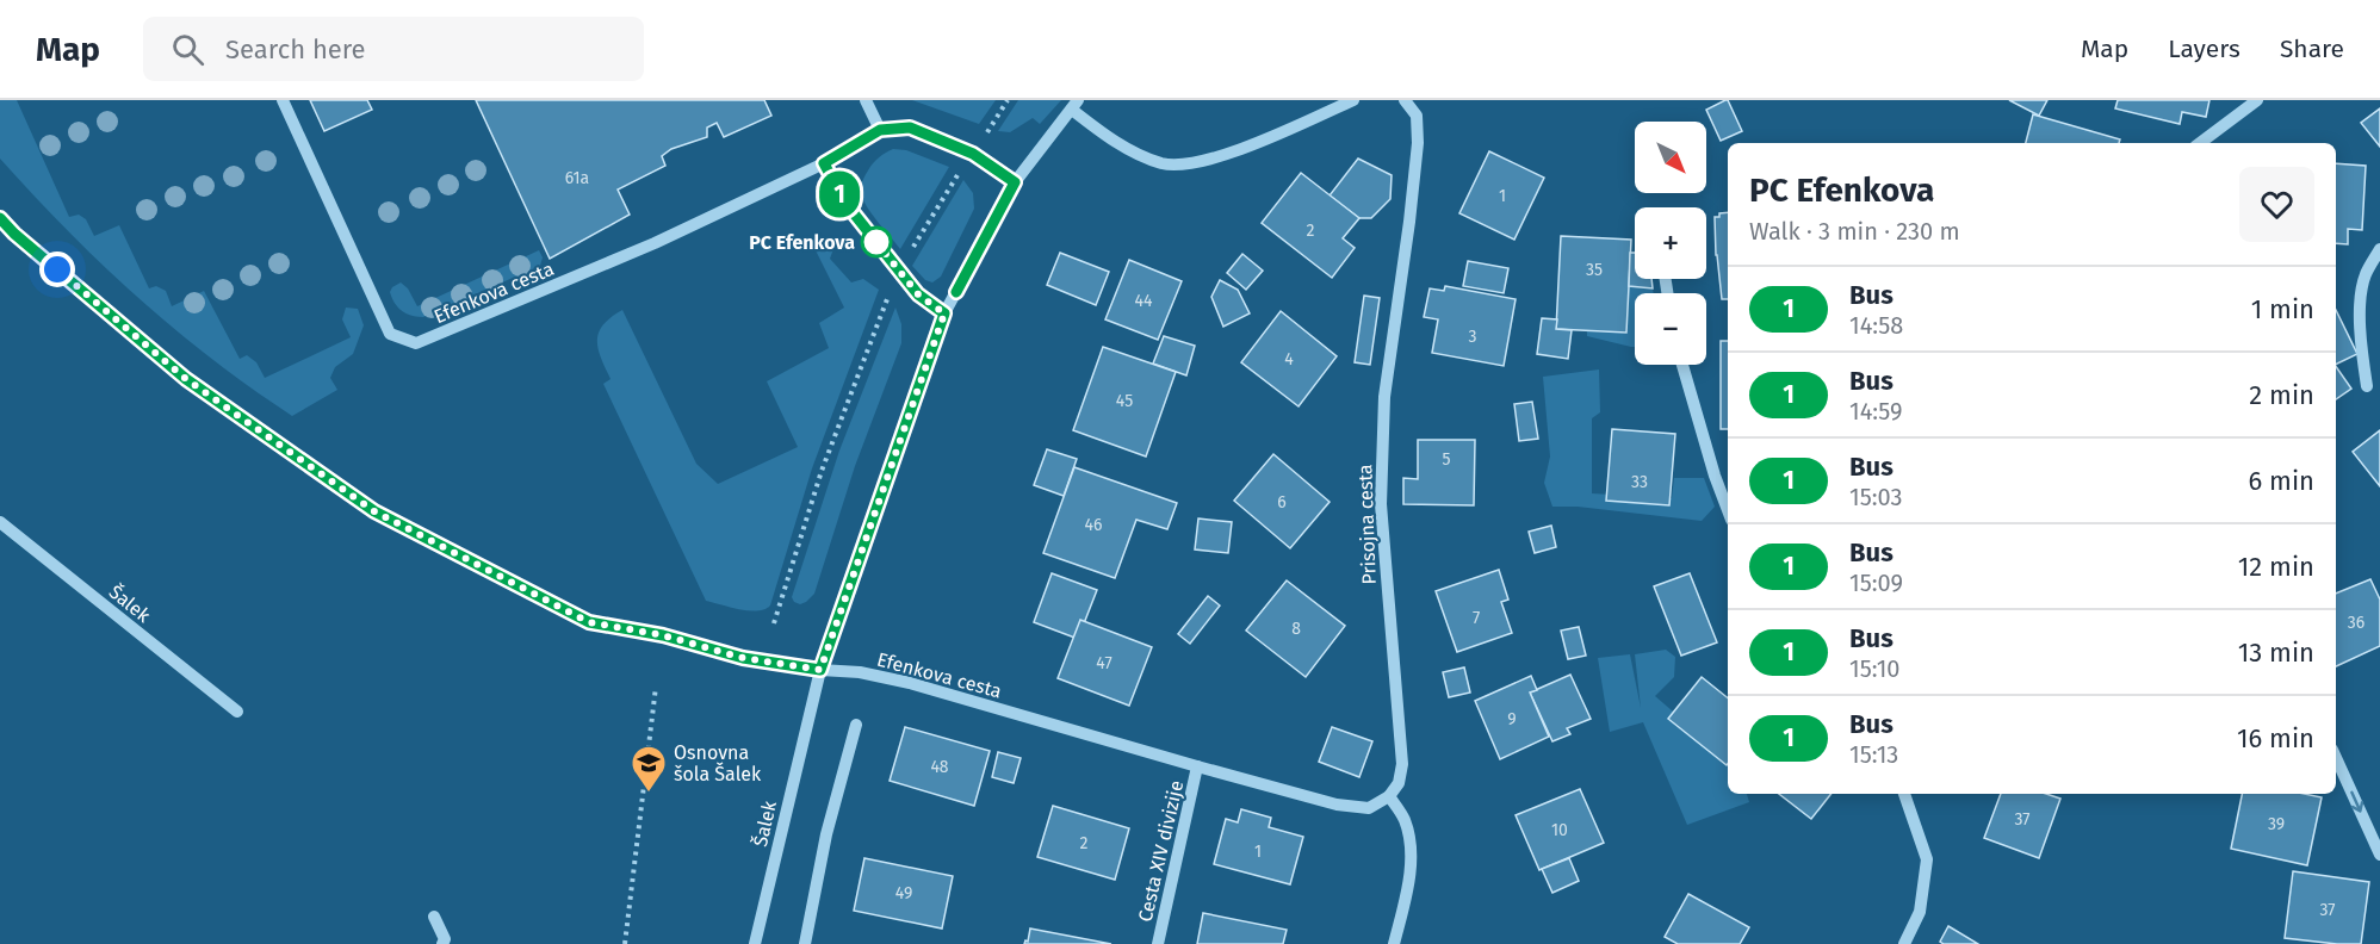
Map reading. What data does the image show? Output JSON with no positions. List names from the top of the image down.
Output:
{
  "streets": {
    "street": [
      "Efenkova cesta",
      "Prisojna cesta",
      "Šalek",
      "Cesta XIV divizije"
    ]
  },
  "crossings": [
    ["Efenkova cesta", "Prisojna cesta"],
    ["Efenkova cesta", "Šalek"],
    ["Efenkova cesta", "Cesta XIV divizije"]
  ],
  "places": {
    "other": ["PC Efenkova"],
    "school or university": ["Osnovna šola Šalek"]
  },
  "lines": ["bus line 1"],
  "house_numbers": [
    "61a",
    "1",
    "2",
    "35",
    "44",
    "3",
    "4",
    "45",
    "5",
    "33",
    "6",
    "46",
    "7",
    "36",
    "8",
    "47",
    "9",
    "48",
    "37",
    "39",
    "10",
    "2",
    "1",
    "49",
    "37"
  ],
  "north": "bottom right",
  "page": {
    "header": "Map",
    "search": "Search here",
    "nav": ["Map", "Layers", "Share"],
    "on_map": "1",
    "map_buttons": ["+", "−"],
    "heading": ["PC Efenkova", "Walk · 3 min · 230 m"],
    "list": [
      {
        "mark": "1",
        "name": "Bus",
        "note": "14:58",
        "value": "1 min"
      },
      {
        "mark": "1",
        "name": "Bus",
        "note": "14:59",
        "value": "2 min"
      },
      {
        "mark": "1",
        "name": "Bus",
        "note": "15:03",
        "value": "6 min"
      },
      {
        "mark": "1",
        "name": "Bus",
        "note": "15:09",
        "value": "12 min"
      },
      {
        "mark": "1",
        "name": "Bus",
        "note": "15:10",
        "value": "13 min"
      },
      {
        "mark": "1",
        "name": "Bus",
        "note": "15:13",
        "value": "16 min"
      }
    ]
  }
}
